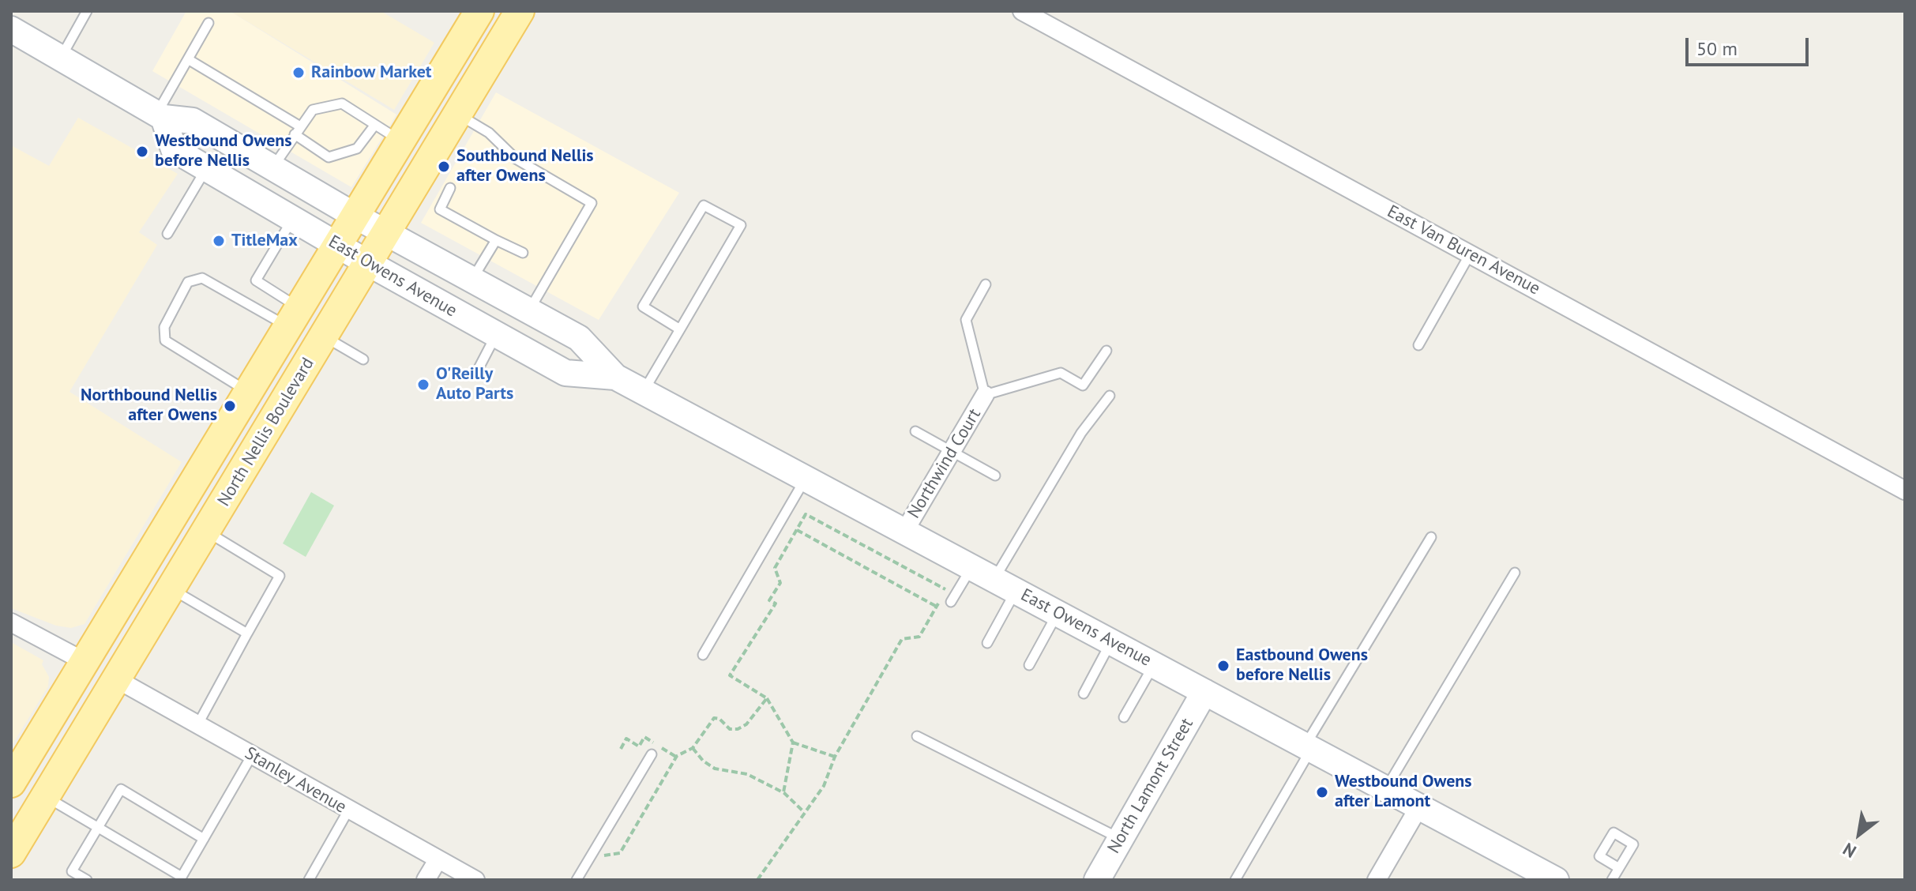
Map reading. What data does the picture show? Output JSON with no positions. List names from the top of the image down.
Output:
{
  "streets": {
    "main road": ["East Owens Avenue", "North Nellis Boulevard", "North Lamont Street"],
    "street": ["East Van Buren Avenue", "Northwind Court", "Stanley Avenue"]
  },
  "crossings": [
    ["East Owens Avenue", "North Nellis Boulevard"],
    ["East Owens Avenue", "Northwind Court"],
    ["East Owens Avenue", "North Lamont Street"],
    ["North Nellis Boulevard", "Stanley Avenue"]
  ],
  "places": [
    "Rainbow Market",
    "Westbound Owens before Nellis",
    "Southbound Nellis after Owens",
    "TitleMax",
    "O'Reilly Auto Parts",
    "Northbound Nellis after Owens",
    "Eastbound Owens before Nellis",
    "Westbound Owens after Lamont"
  ],
  "scale_bar": "50 m",
  "north": "bottom left"
}
